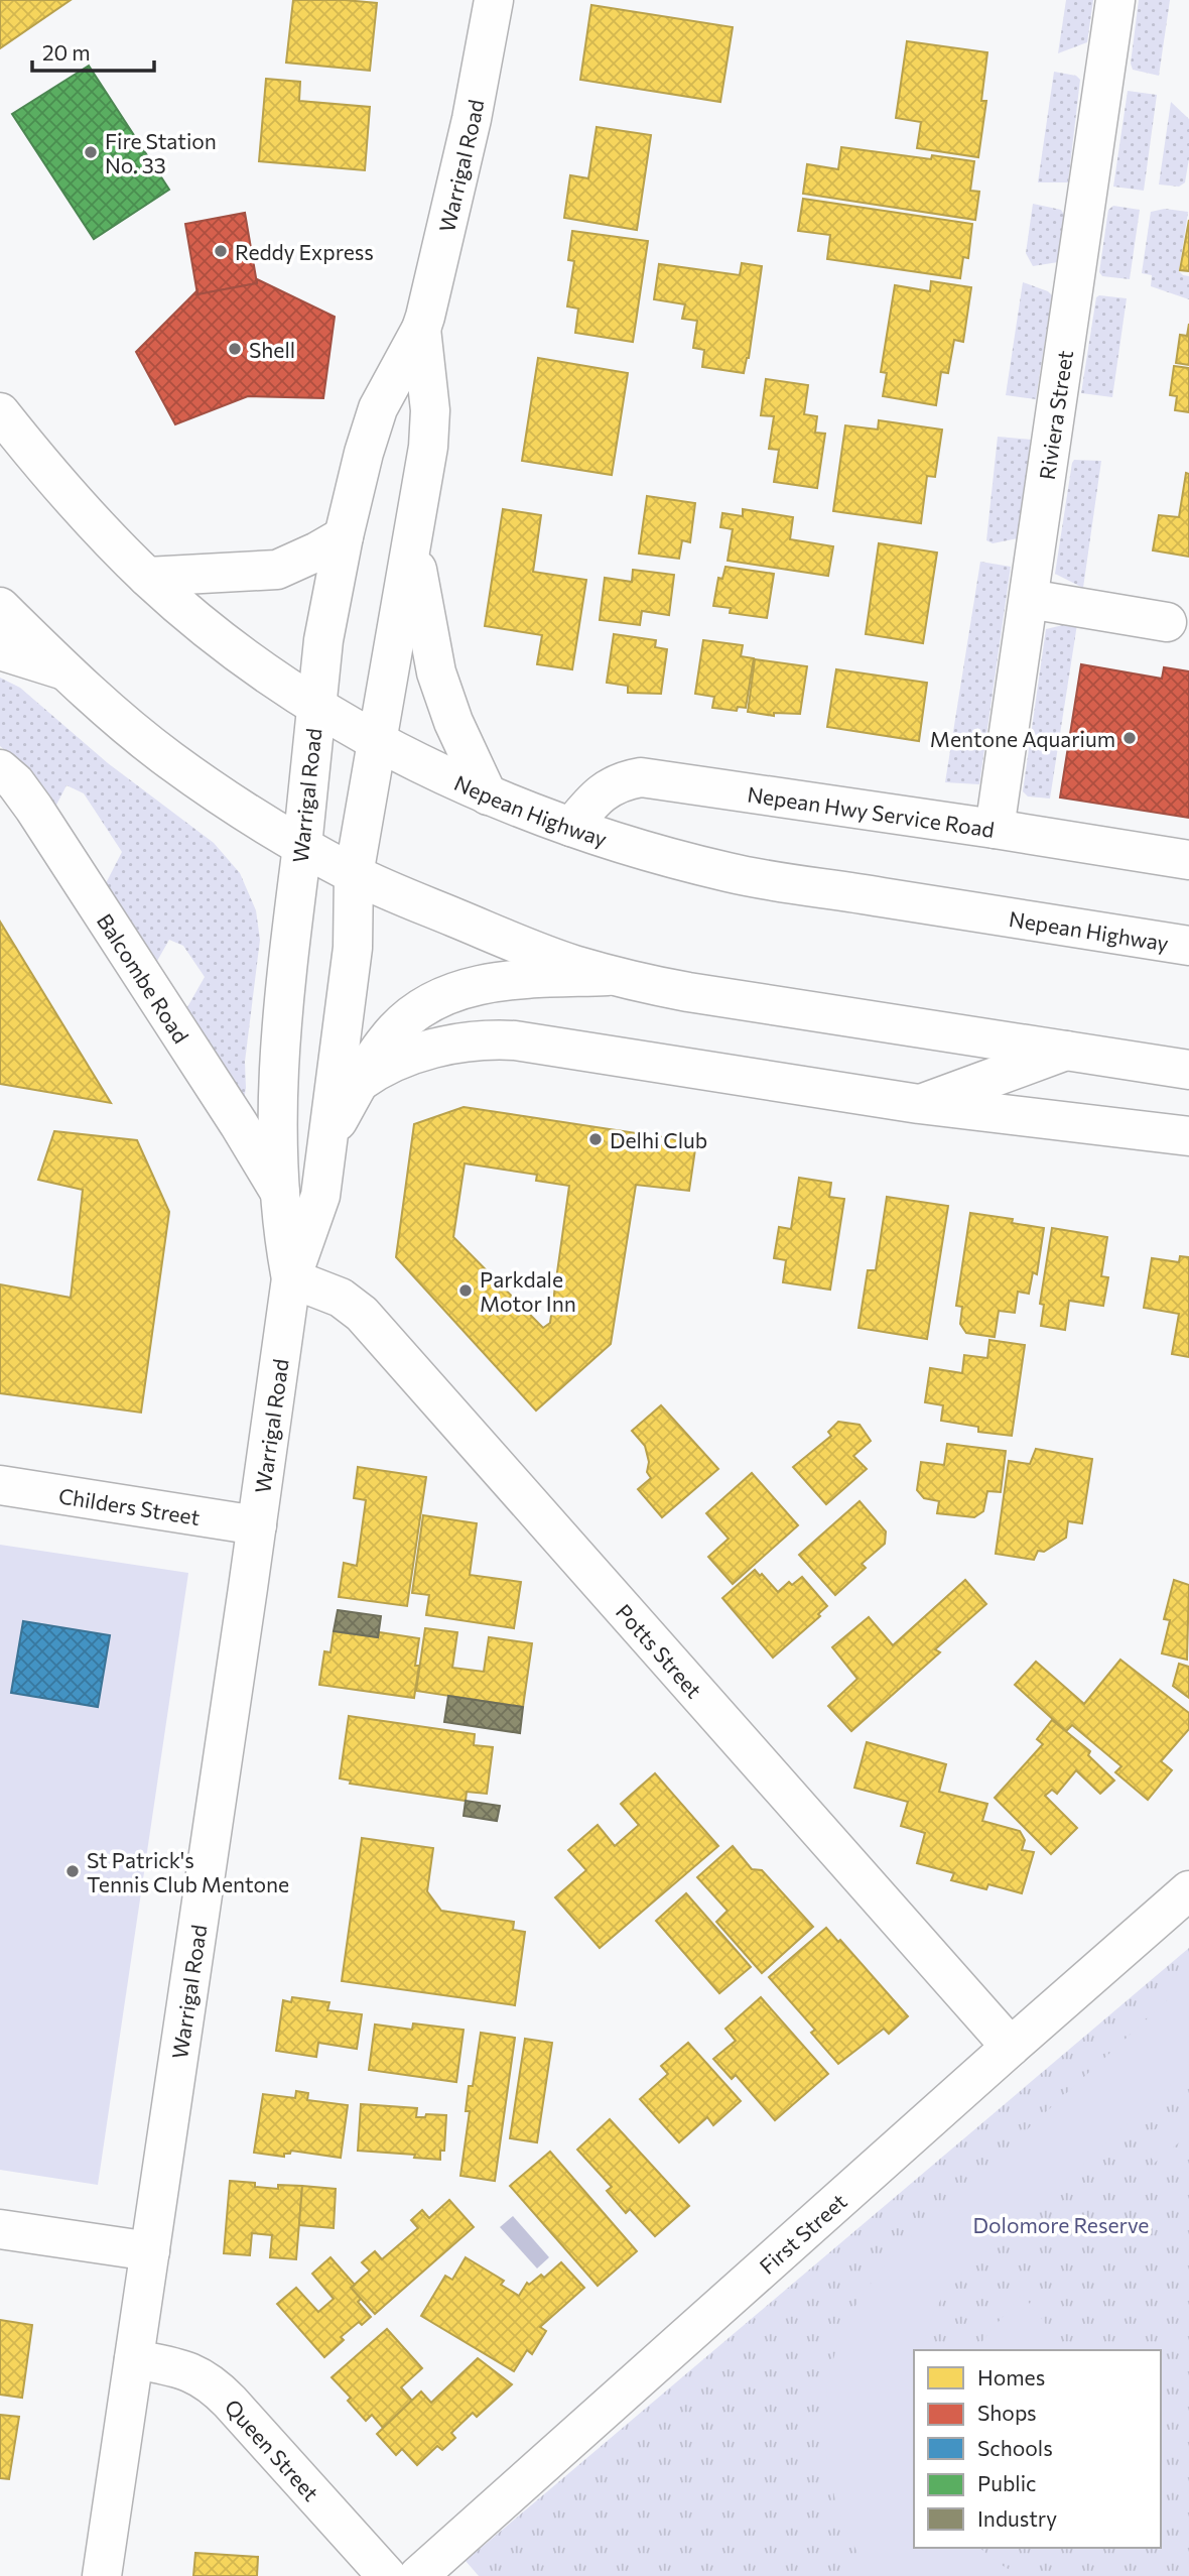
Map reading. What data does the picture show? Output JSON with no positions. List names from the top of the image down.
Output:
{
  "streets": {
    "main road": [
      "Warrigal Road",
      "Riviera Street",
      "Nepean Highway",
      "Nepean Hwy Service Road",
      "Balcombe Road",
      "Childers Street",
      "Potts Street",
      "First Street",
      "Queen Street"
    ]
  },
  "crossings": [
    ["Warrigal Road", "Nepean Highway"],
    ["Warrigal Road", "Balcombe Road"],
    ["Warrigal Road", "Childers Street"],
    ["Warrigal Road", "Potts Street"],
    ["Warrigal Road", "Queen Street"],
    ["Riviera Street", "Nepean Hwy Service Road"],
    ["Nepean Highway", "Nepean Hwy Service Road"],
    ["Potts Street", "First Street"]
  ],
  "parks": ["Dolomore Reserve"],
  "places": [
    "Fire Station No. 33",
    "Reddy Express",
    "Shell",
    "Mentone Aquarium",
    "Delhi Club",
    "Parkdale Motor Inn",
    "St Patrick's Tennis Club Mentone"
  ],
  "legend": [
    "Homes",
    "Shops",
    "Schools",
    "Public",
    "Industry"
  ],
  "scale_bar": "20 m"
}
